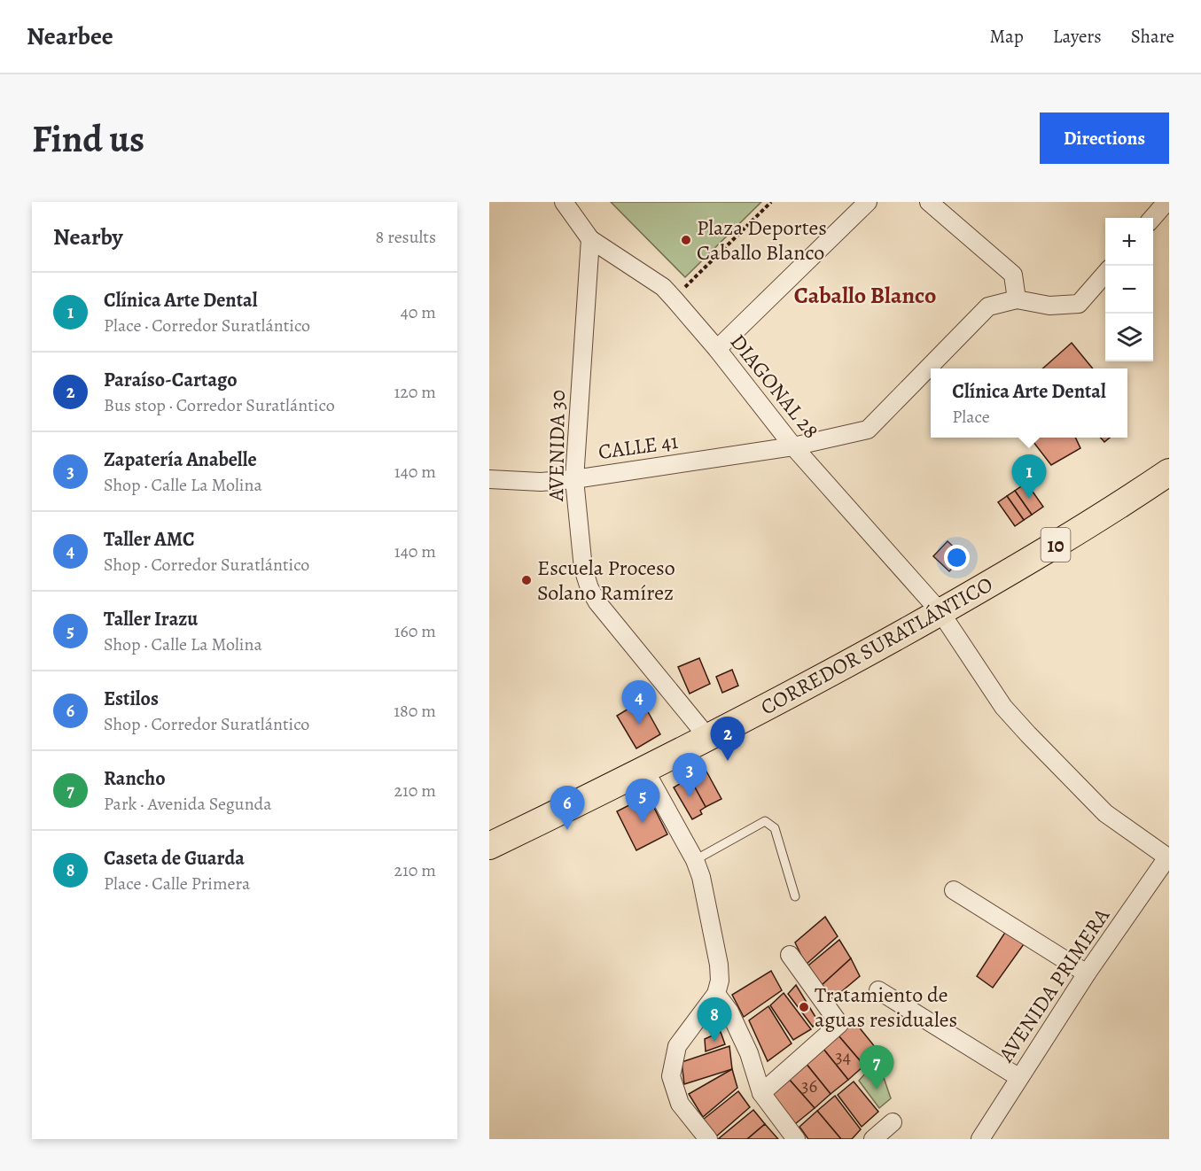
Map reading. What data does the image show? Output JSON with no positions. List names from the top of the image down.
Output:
{
  "streets": {
    "main road": ["10", "CORREDOR SURATLÁNTICO"],
    "street": [
      "DIAGONAL 28",
      "AVENIDA 30",
      "CALLE 41",
      "AVENIDA PRIMERA"
    ]
  },
  "crossings": [
    ["DIAGONAL 28", "AVENIDA 30"],
    ["DIAGONAL 28", "CALLE 41"],
    ["DIAGONAL 28", "CORREDOR SURATLÁNTICO"],
    ["DIAGONAL 28", "AVENIDA PRIMERA"],
    ["AVENIDA 30", "CALLE 41"],
    ["AVENIDA 30", "CORREDOR SURATLÁNTICO"]
  ],
  "districts": ["Caballo Blanco"],
  "places": ["Plaza Deportes Caballo Blanco", "Escuela Proceso Solano Ramírez", "Tratamiento de aguas residuales"],
  "house_numbers": ["34", "36"],
  "page": {
    "header": "Nearbee",
    "nav": ["Map", "Layers", "Share"],
    "buttons": "Directions",
    "title": "Find us",
    "heading": ["Nearby", "8 results"],
    "map_buttons": ["+", "−"],
    "list": [
      {
        "mark": "1",
        "name": "Clínica Arte Dental",
        "note": "Place · Corredor Suratlántico",
        "value": "40 m"
      },
      {
        "mark": "2",
        "name": "Paraíso-Cartago",
        "note": "Bus stop · Corredor Suratlántico",
        "value": "120 m"
      },
      {
        "mark": "3",
        "name": "Zapatería Anabelle",
        "note": "Shop · Calle La Molina",
        "value": "140 m"
      },
      {
        "mark": "4",
        "name": "Taller AMC",
        "note": "Shop · Corredor Suratlántico",
        "value": "140 m"
      },
      {
        "mark": "5",
        "name": "Taller Irazu",
        "note": "Shop · Calle La Molina",
        "value": "160 m"
      },
      {
        "mark": "6",
        "name": "Estilos",
        "note": "Shop · Corredor Suratlántico",
        "value": "180 m"
      },
      {
        "mark": "7",
        "name": "Rancho",
        "note": "Park · Avenida Segunda",
        "value": "210 m"
      },
      {
        "mark": "8",
        "name": "Caseta de Guarda",
        "note": "Place · Calle Primera",
        "value": "210 m"
      }
    ],
    "popup": ["Clínica Arte Dental", "Place"],
    "pins": [
      "1",
      "4",
      "2",
      "3",
      "5",
      "6",
      "8",
      "7"
    ]
  }
}
